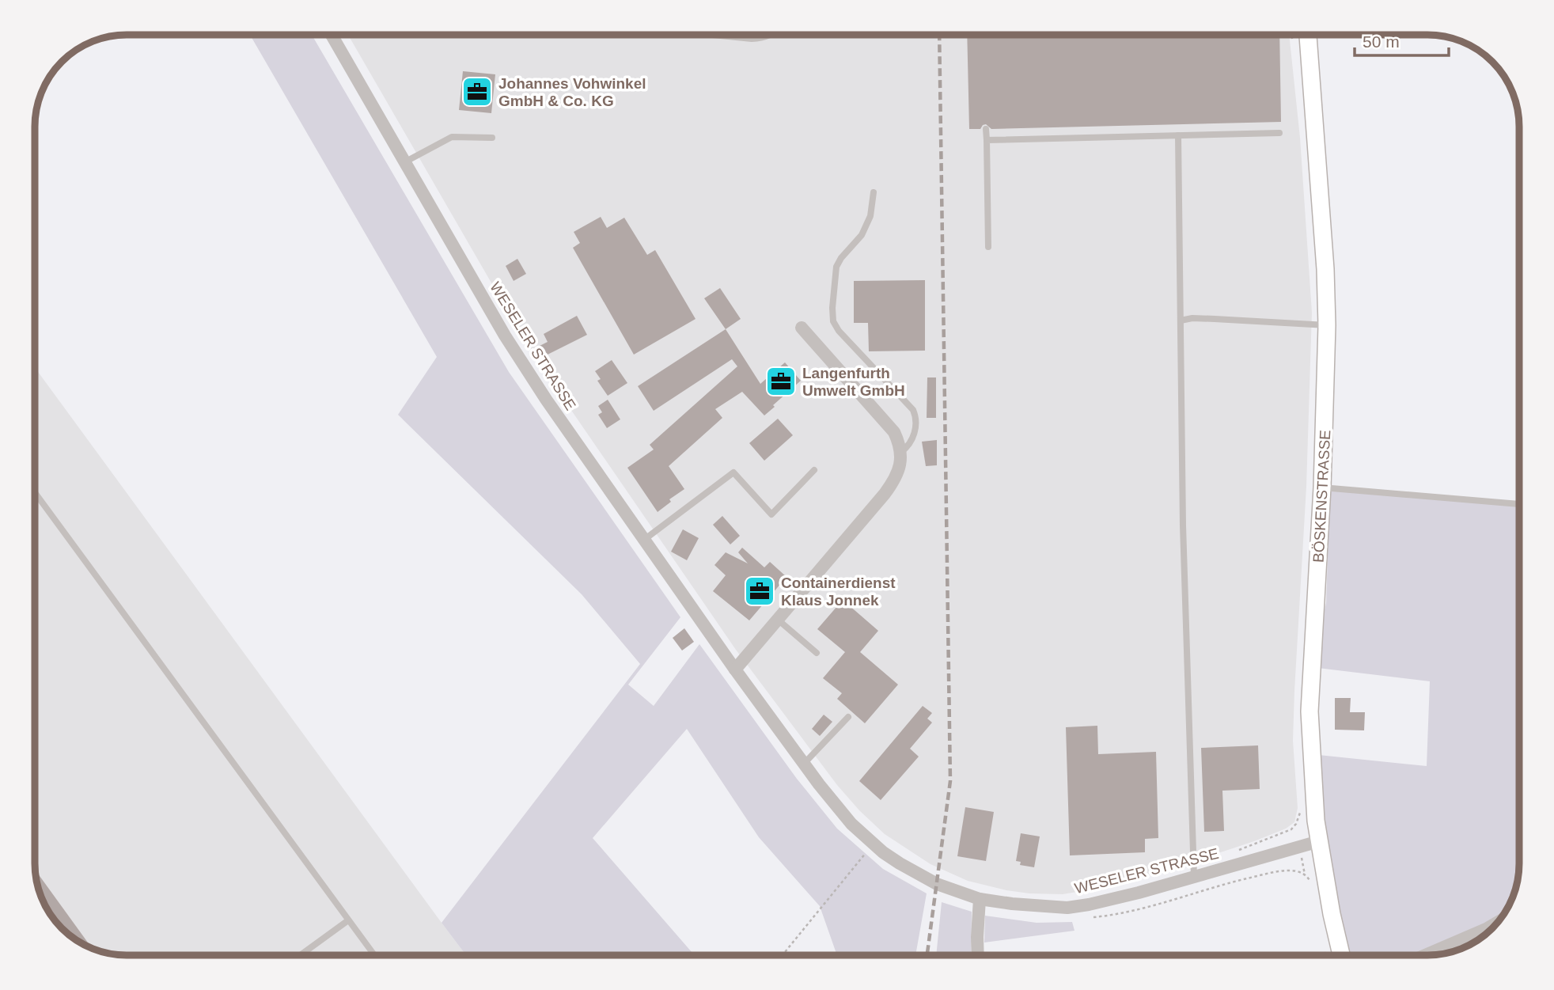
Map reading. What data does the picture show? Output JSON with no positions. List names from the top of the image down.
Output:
{
  "streets": {
    "main road": ["BÖSKENSTRASSE"],
    "street": ["WESELER STRASSE"]
  },
  "crossings": [
    ["WESELER STRASSE", "BÖSKENSTRASSE"]
  ],
  "places": {
    "office": ["Johannes Vohwinkel GmbH & Co. KG", "Langenfurth Umwelt GmbH", "Containerdienst Klaus Jonnek"]
  },
  "scale_bar": "50 m"
}
